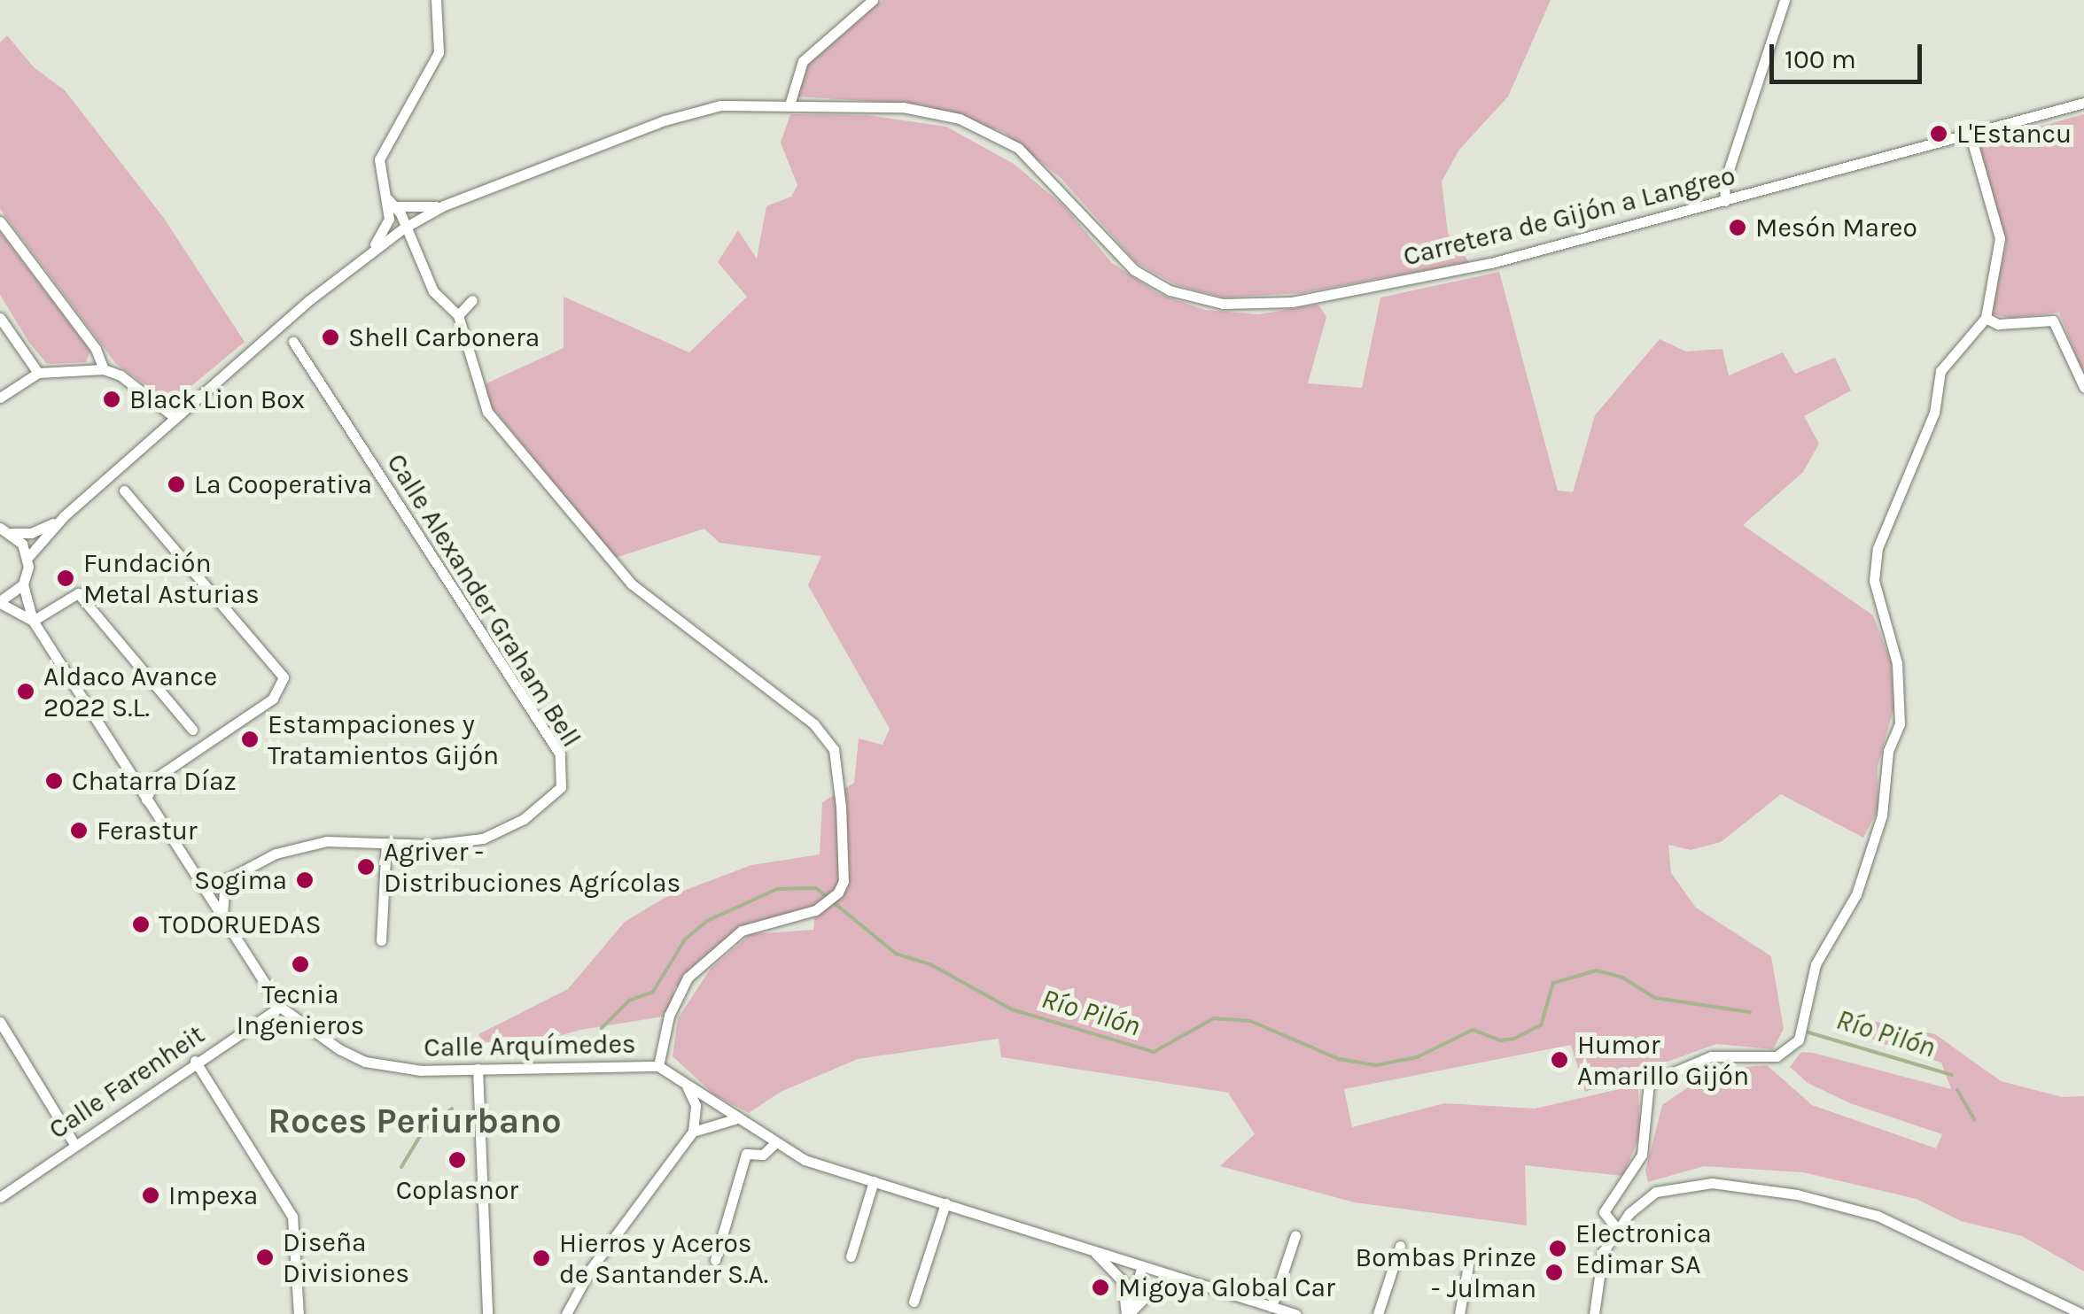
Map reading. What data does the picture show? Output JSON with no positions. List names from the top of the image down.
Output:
{
  "streets": {
    "street": [
      "Carretera de Gijón a Langreo",
      "Calle Alexander Graham Bell",
      "Calle Arquímedes",
      "Calle Farenheit"
    ]
  },
  "crossings": [
    ["Calle Alexander Graham Bell", "Calle Arquímedes"],
    ["Calle Arquímedes", "Calle Farenheit"]
  ],
  "districts": ["Roces Periurbano"],
  "water": ["Río Pilón"],
  "places": [
    "L'Estancu",
    "Mesón Mareo",
    "Shell Carbonera",
    "Black Lion Box",
    "La Cooperativa",
    "Fundación Metal Asturias",
    "Aldaco Avance 2022 S.L.",
    "Estampaciones y Tratamientos Gijón",
    "Chatarra Díaz",
    "Ferastur",
    "Agriver - Distribuciones Agrícolas",
    "Sogima",
    "TODORUEDAS",
    "Tecnia Ingenieros",
    "Humor Amarillo Gijón",
    "Coplasnor",
    "Impexa",
    "Electronica Edimar SA",
    "Diseña Divisiones",
    "Hierros y Aceros de Santander S.A.",
    "Bombas Prinze - Julman",
    "Migoya Global Car"
  ],
  "scale_bar": "100 m"
}
